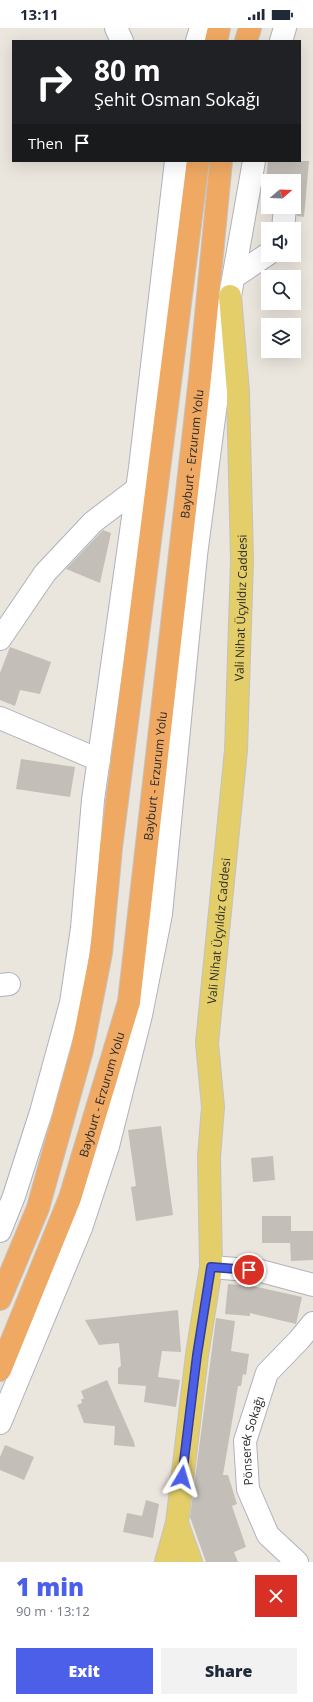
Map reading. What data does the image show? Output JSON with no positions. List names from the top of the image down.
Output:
{
  "streets": {
    "highway": ["Bayburt - Erzurum Yolu"],
    "main road": ["Vali Nihat Üçyıldız Caddesi"],
    "street": ["Pönserek Sokağı"]
  },
  "north": "right",
  "page": {
    "status": "13:11",
    "turn": ["80 m", "Şehit Osman Sokağı"],
    "then": "Then",
    "heading": ["1 min", "90 m · 13:12"],
    "buttons": ["Exit", "Share"]
  }
}
